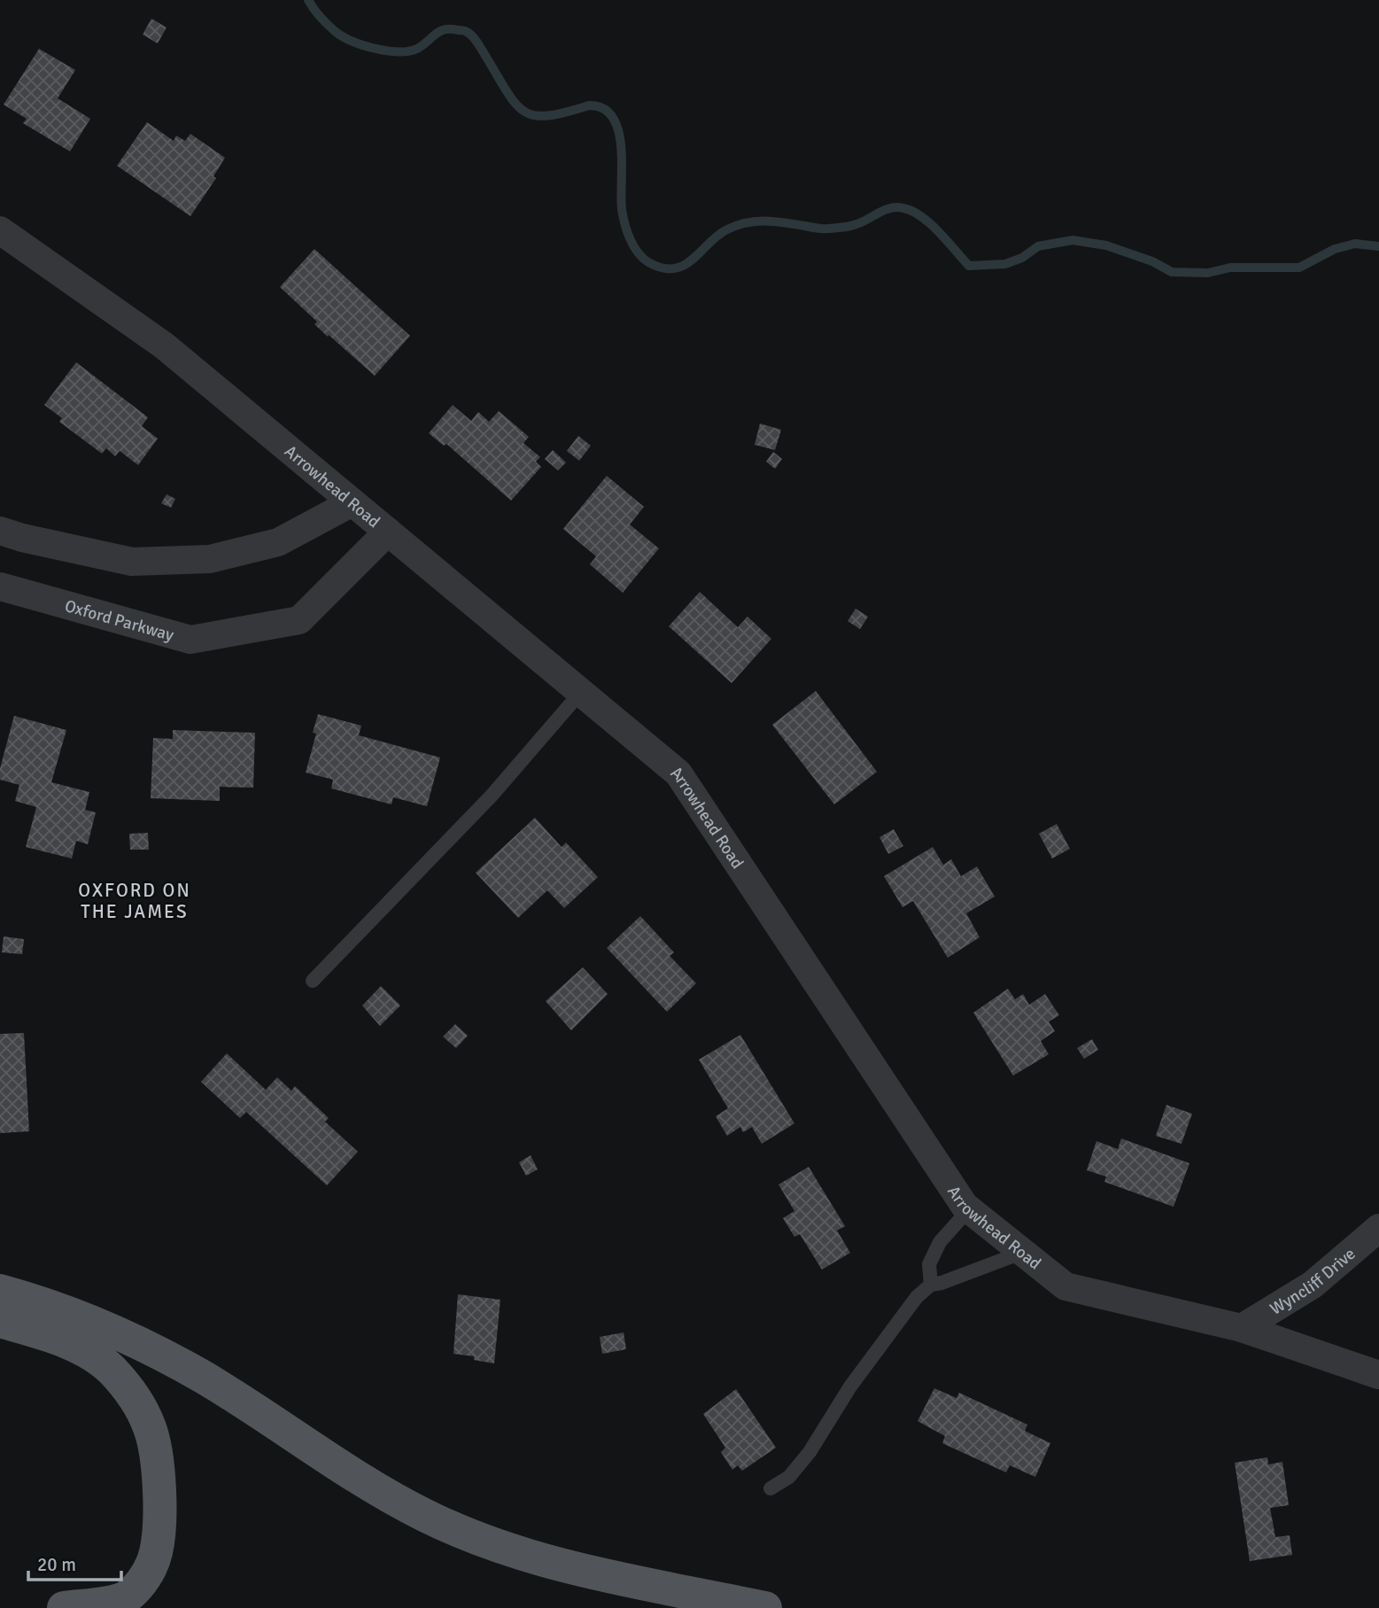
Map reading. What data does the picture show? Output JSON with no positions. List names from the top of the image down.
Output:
{
  "streets": {
    "street": ["Arrowhead Road", "Oxford Parkway", "Wyncliff Drive"]
  },
  "crossings": [
    ["Arrowhead Road", "Oxford Parkway"],
    ["Arrowhead Road", "Wyncliff Drive"]
  ],
  "districts": ["OXFORD ON THE JAMES"],
  "scale_bar": "20 m"
}
